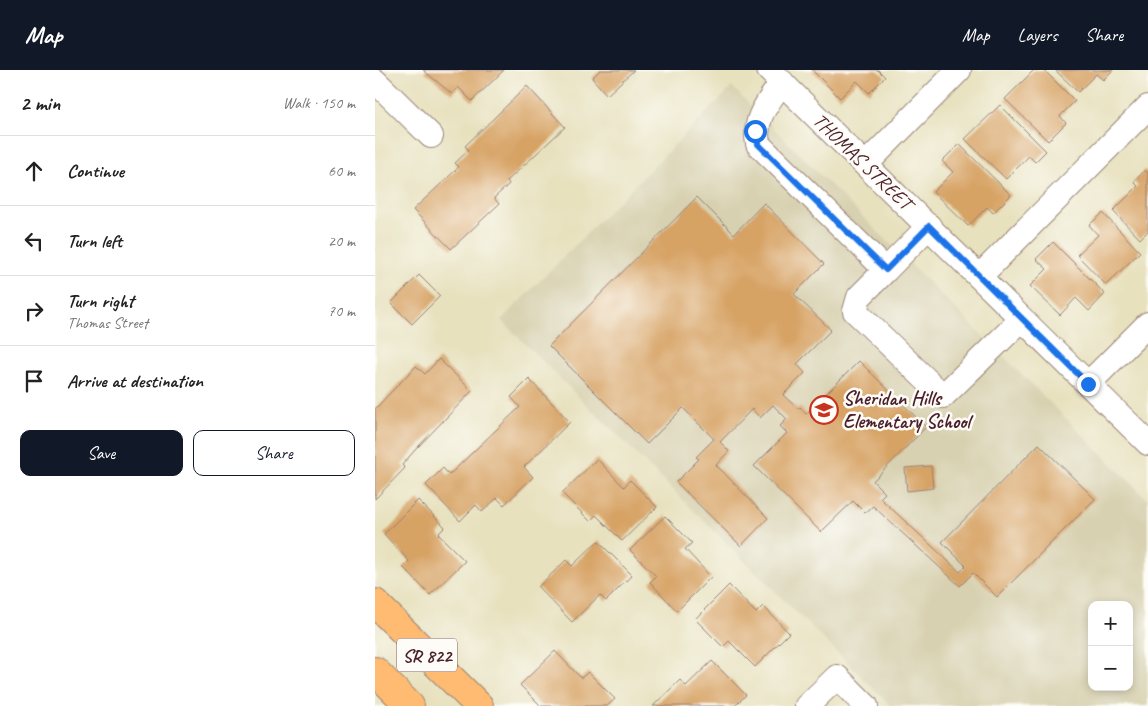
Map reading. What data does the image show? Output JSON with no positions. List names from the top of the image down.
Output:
{
  "streets": {
    "main road": ["SR 822"],
    "street": ["THOMAS STREET"]
  },
  "places": {
    "school or university": ["Sheridan Hills Elementary School"]
  },
  "page": {
    "header": "Map",
    "nav": ["Map", "Layers", "Share"],
    "heading": ["2 min", "Walk · 150 m"],
    "list": [
      ["Continue", "60 m"],
      ["Turn left", "20 m"],
      ["Turn right", "Thomas Street", "70 m"],
      "Arrive at destination"
    ],
    "buttons": ["Save", "Share"],
    "map_buttons": ["+", "−"]
  }
}
